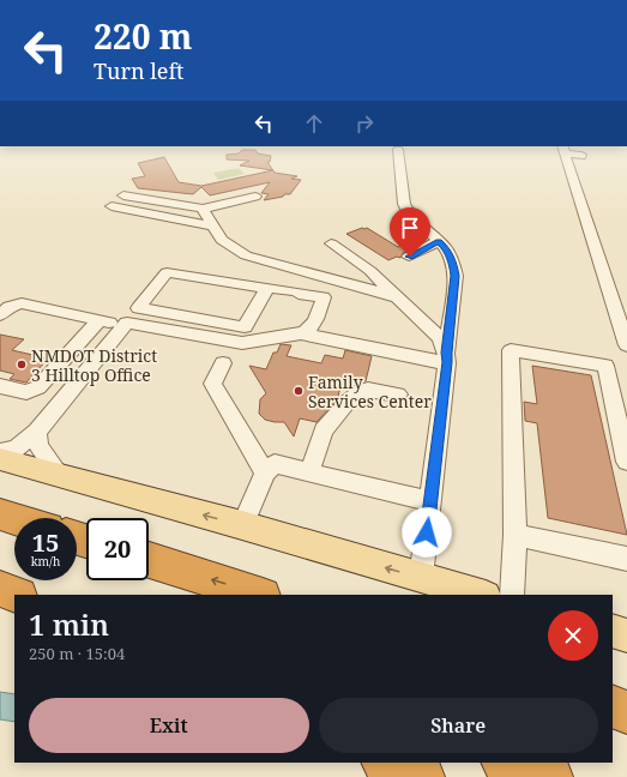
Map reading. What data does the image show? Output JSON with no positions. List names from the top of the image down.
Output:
{
  "places": ["NMDOT District 3 Hilltop Office", "Family Services Center"],
  "page": {
    "turn": ["220 m", "Turn left"],
    "speed": "15 km/h",
    "limit": "20",
    "heading": ["1 min", "250 m · 15:04"],
    "buttons": ["Exit", "Share"]
  }
}
